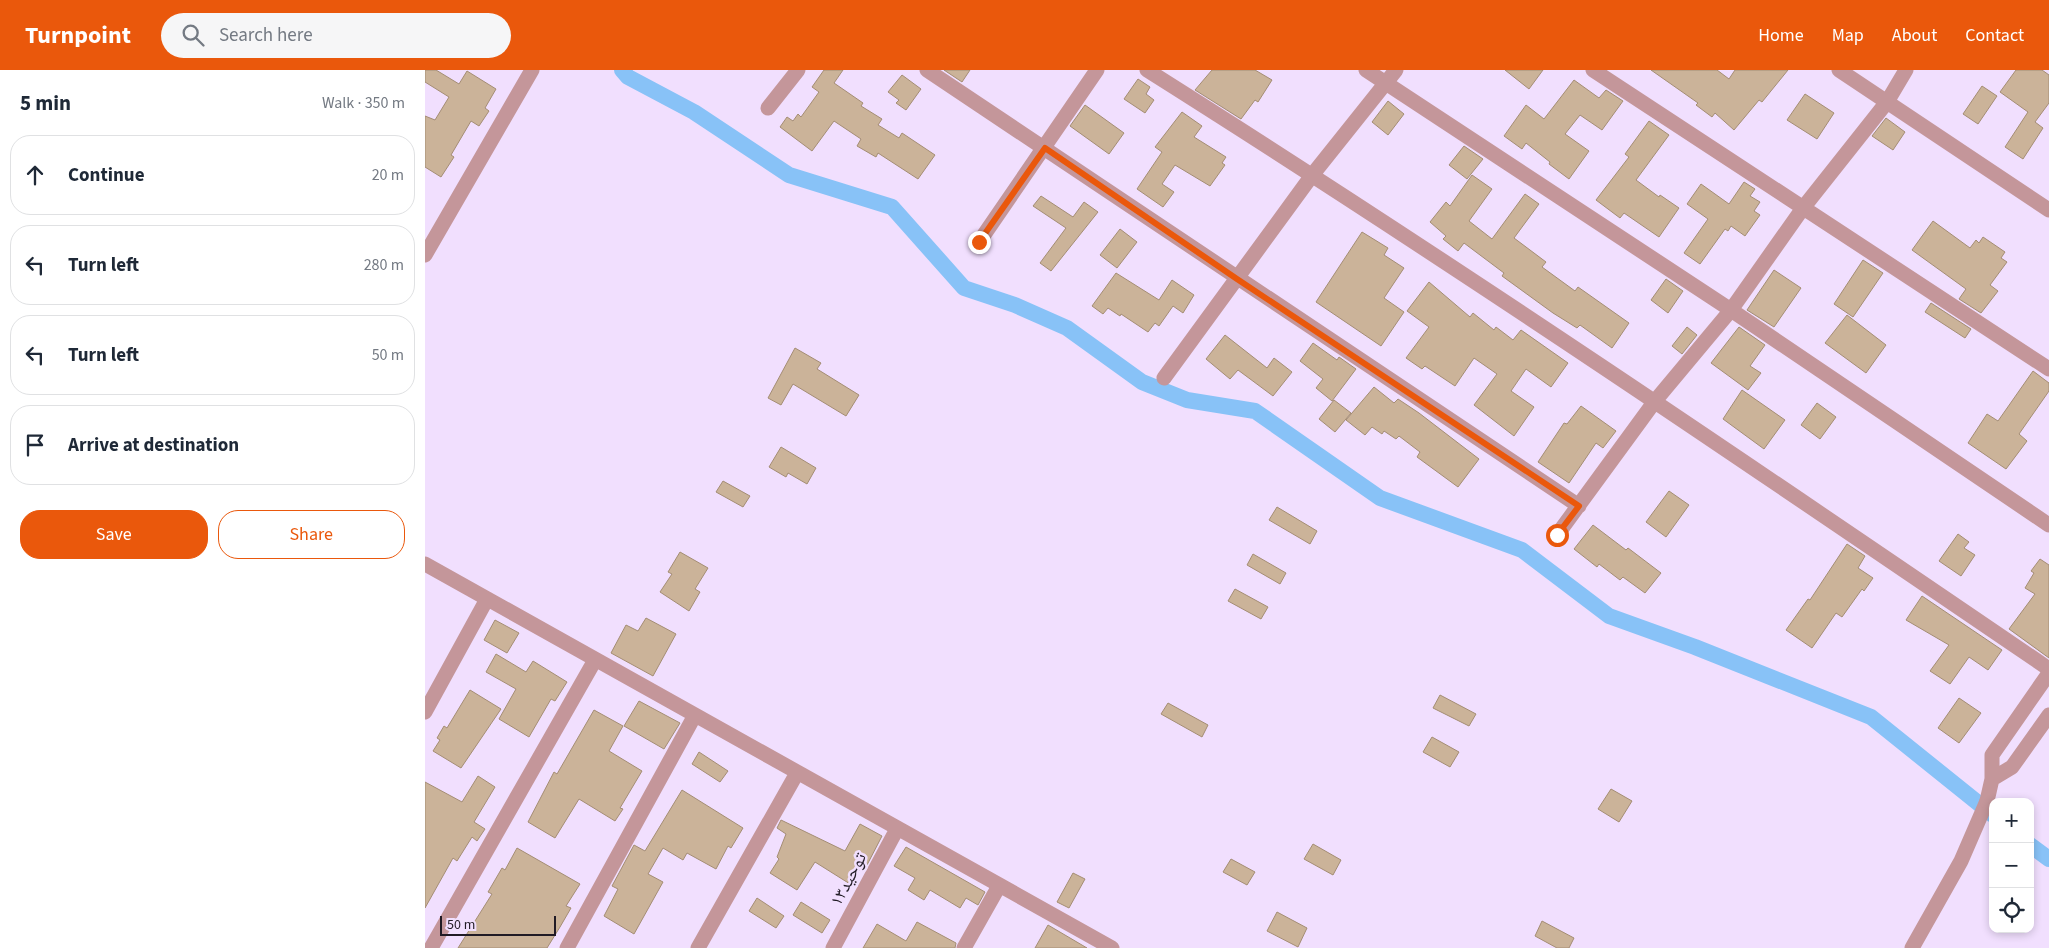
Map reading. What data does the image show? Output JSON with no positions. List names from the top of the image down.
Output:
{
  "streets": {
    "street": ["توحید۱۳"]
  },
  "scale_bar": "50 m",
  "page": {
    "header": "Turnpoint",
    "search": "Search here",
    "nav": [
      "Home",
      "Map",
      "About",
      "Contact"
    ],
    "heading": ["5 min", "Walk · 350 m"],
    "list": [
      ["Continue", "20 m"],
      ["Turn left", "280 m"],
      ["Turn left", "50 m"],
      "Arrive at destination"
    ],
    "buttons": ["Save", "Share"],
    "map_buttons": ["+", "−"],
    "scale": "50 m"
  }
}
